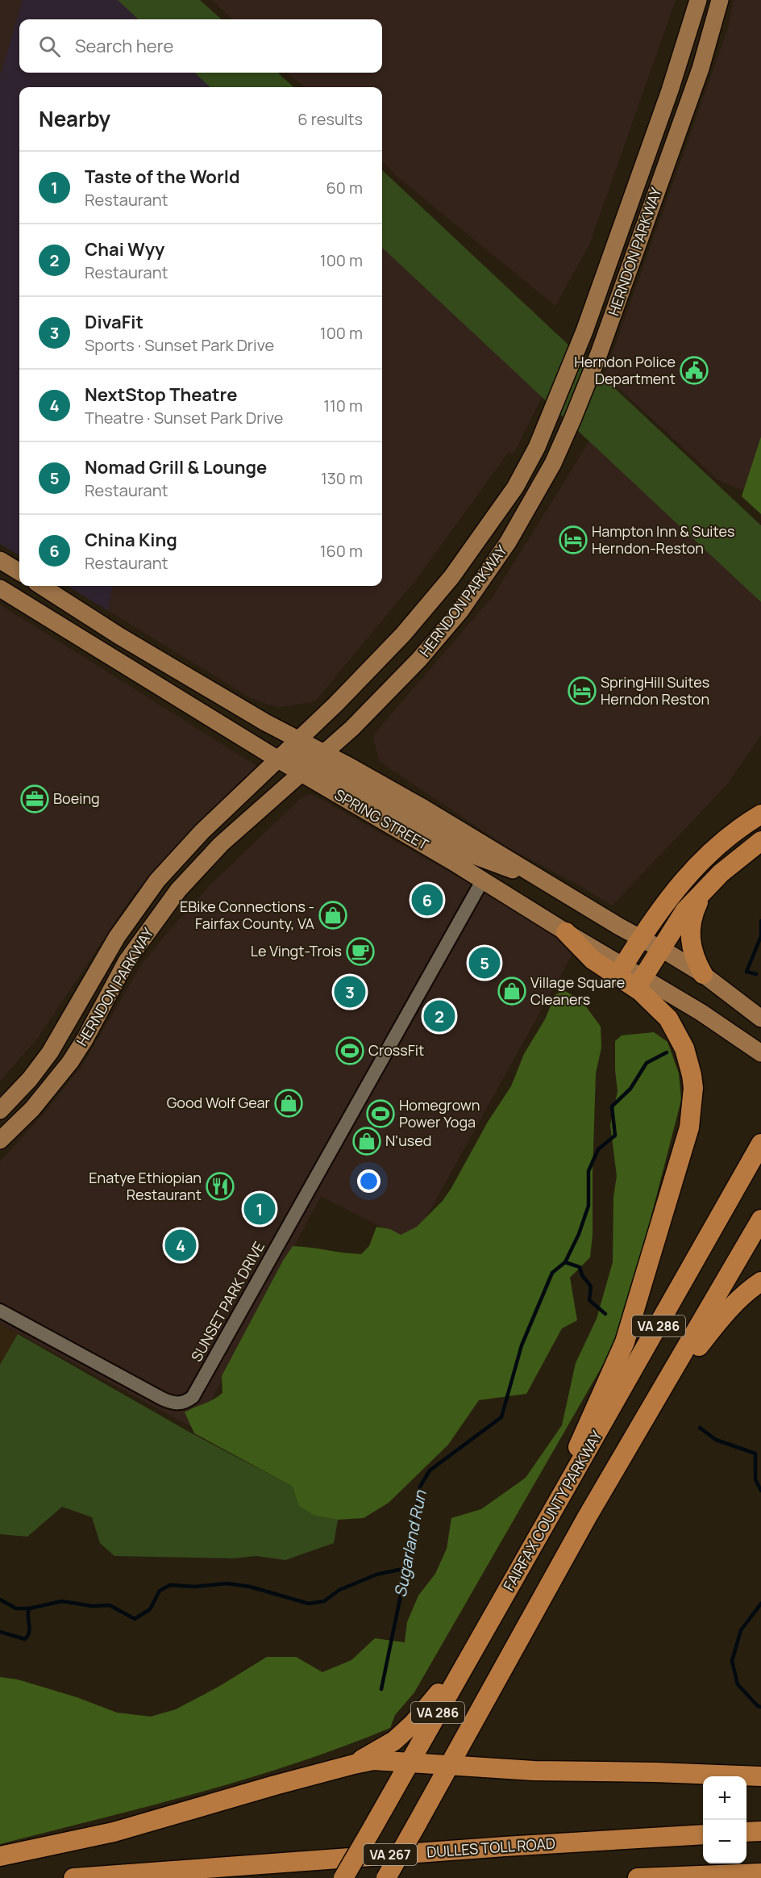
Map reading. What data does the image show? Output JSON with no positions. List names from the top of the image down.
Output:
{
  "streets": {
    "highway": [
      "VA 286",
      "FAIRFAX COUNTY PARKWAY",
      "DULLES TOLL ROAD",
      "VA 267"
    ],
    "main road": ["HERNDON PARKWAY", "SPRING STREET"],
    "street": ["SUNSET PARK DRIVE"]
  },
  "crossings": [
    ["HERNDON PARKWAY", "SPRING STREET"],
    ["SPRING STREET", "SUNSET PARK DRIVE"]
  ],
  "water": ["Sugarland Run"],
  "places": {
    "public building": ["Herndon Police Department"],
    "hotel": ["Hampton Inn & Suites Herndon-Reston", "SpringHill Suites Herndon Reston"],
    "office": ["Boeing"],
    "shop": [
      "EBike Connections - Fairfax County, VA",
      "Village Square Cleaners",
      "Good Wolf Gear",
      "N'used"
    ],
    "cafe": ["Le Vingt-Trois"],
    "sports": ["CrossFit", "Homegrown Power Yoga"],
    "restaurant": ["Enatye Ethiopian Restaurant"]
  },
  "page": {
    "search": "Search here",
    "heading": ["Nearby", "6 results"],
    "list": [
      {
        "mark": "1",
        "name": "Taste of the World",
        "note": "Restaurant",
        "value": "60 m"
      },
      {
        "mark": "2",
        "name": "Chai Wyy",
        "note": "Restaurant",
        "value": "100 m"
      },
      {
        "mark": "3",
        "name": "DivaFit",
        "note": "Sports · Sunset Park Drive",
        "value": "100 m"
      },
      {
        "mark": "4",
        "name": "NextStop Theatre",
        "note": "Theatre · Sunset Park Drive",
        "value": "110 m"
      },
      {
        "mark": "5",
        "name": "Nomad Grill & Lounge",
        "note": "Restaurant",
        "value": "130 m"
      },
      {
        "mark": "6",
        "name": "China King",
        "note": "Restaurant",
        "value": "160 m"
      }
    ],
    "pins": [
      "6",
      "5",
      "3",
      "2",
      "1",
      "4"
    ],
    "map_buttons": ["+", "−"]
  }
}
